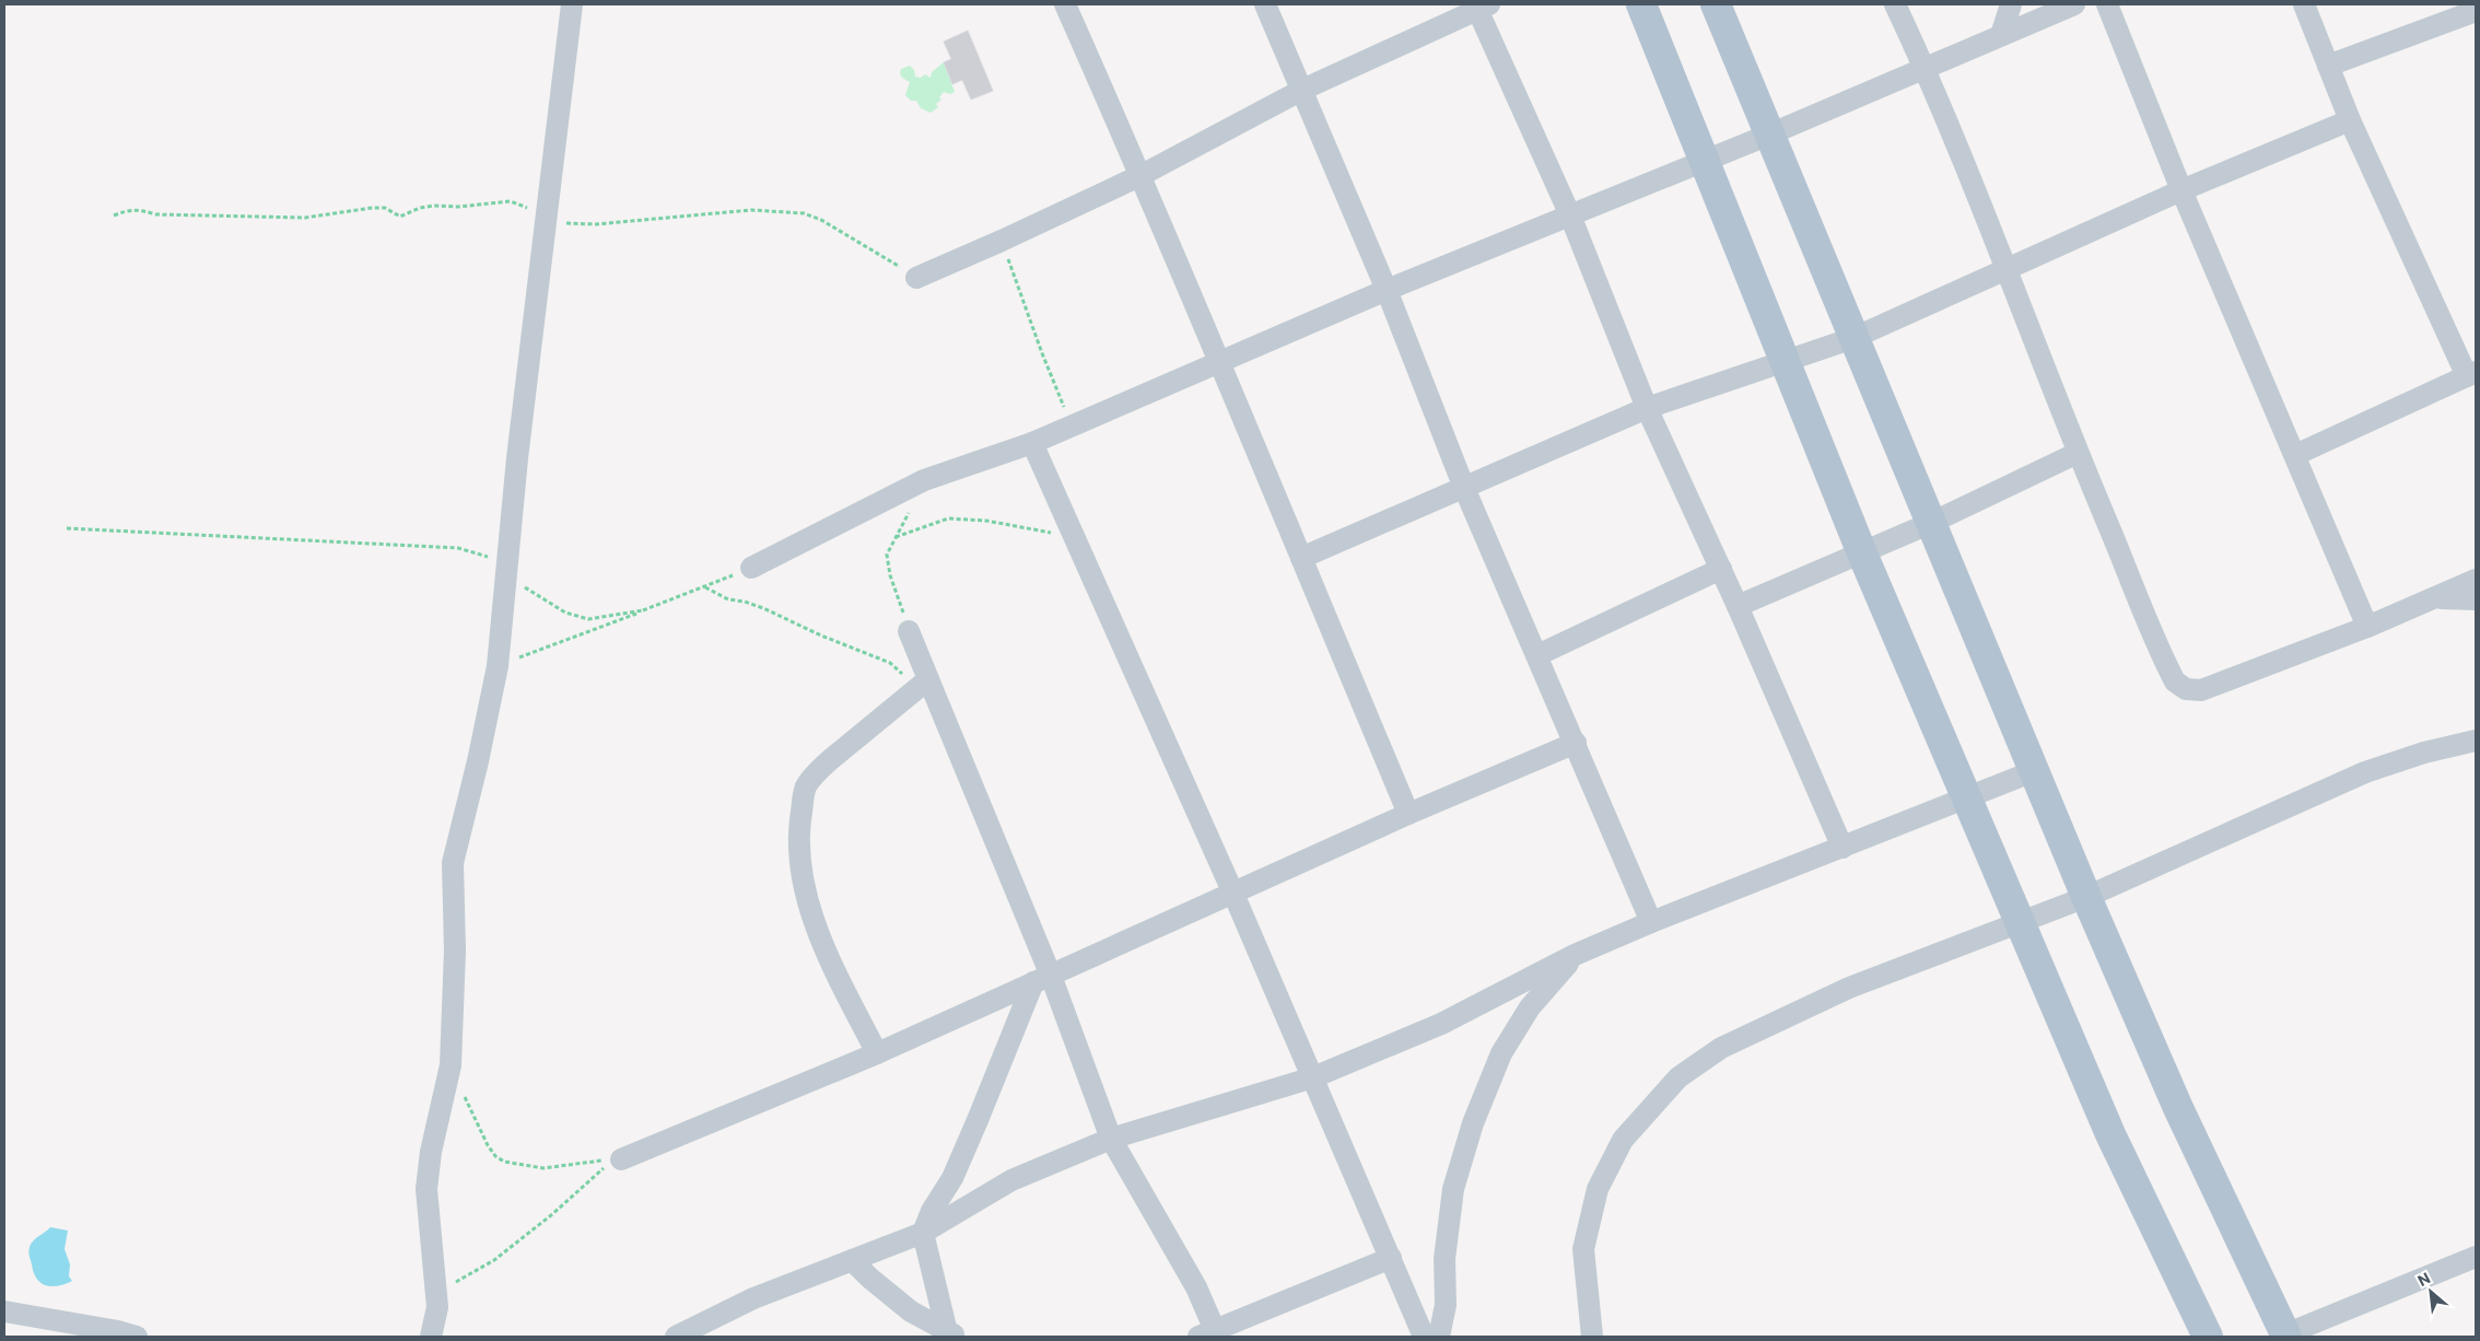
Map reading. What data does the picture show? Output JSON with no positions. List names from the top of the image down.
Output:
{
  "north": "top left"
}
